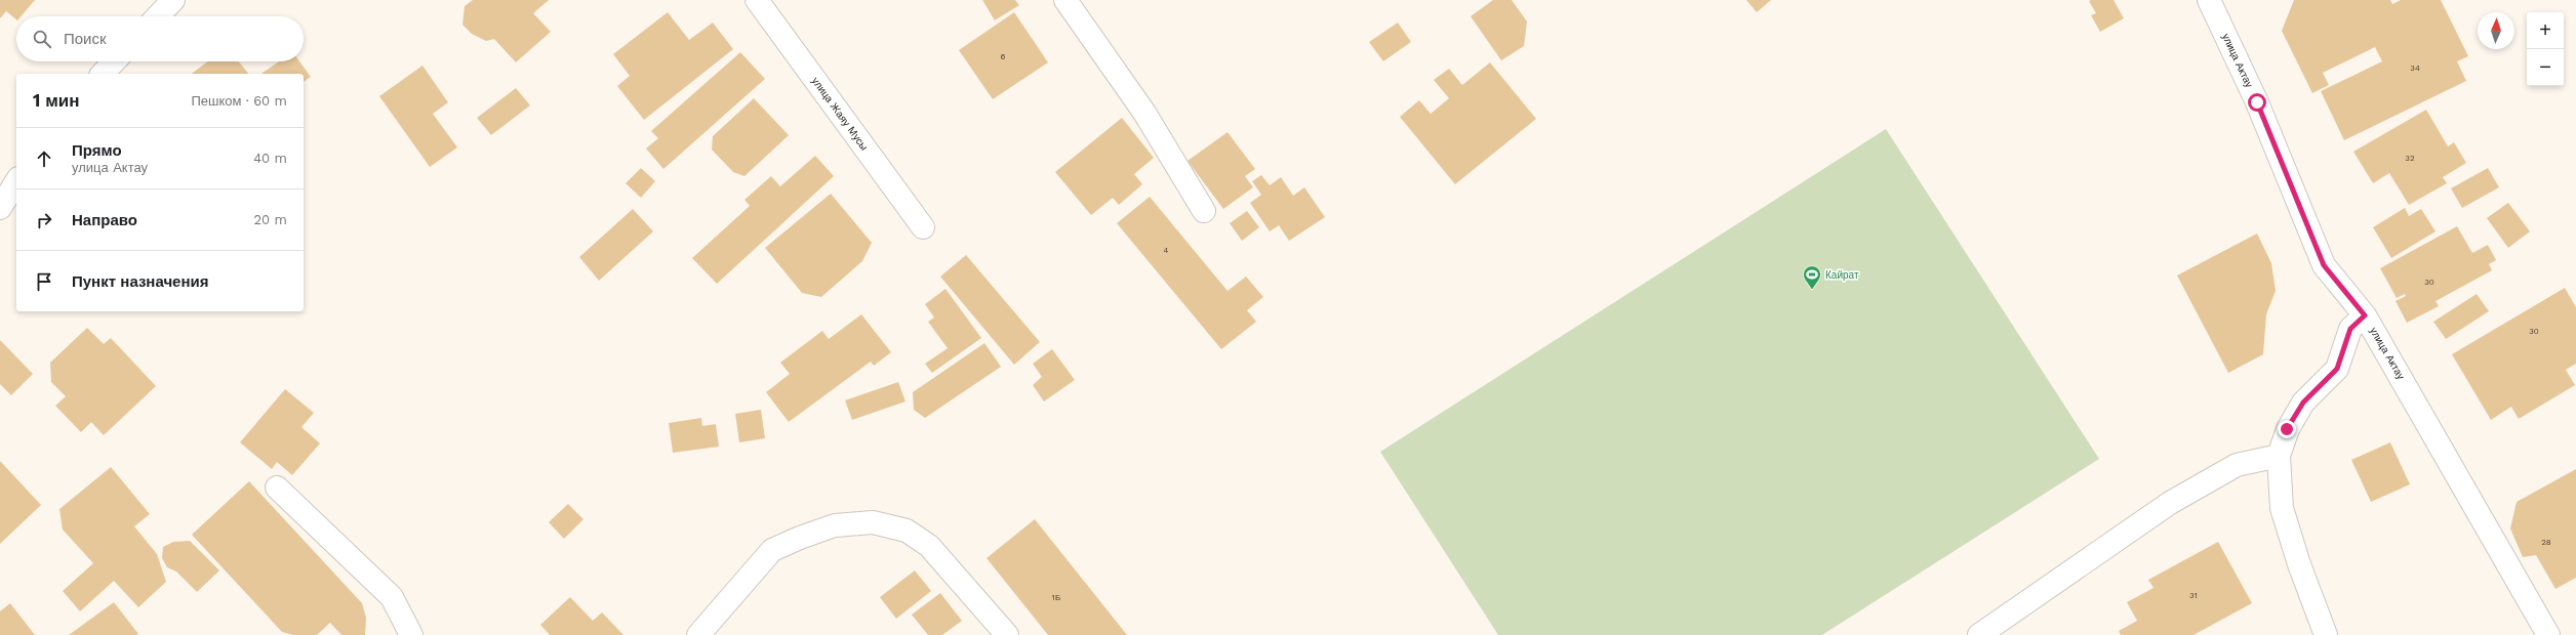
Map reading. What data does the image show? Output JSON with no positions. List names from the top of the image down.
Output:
{
  "streets": {
    "street": ["улица Актау", "улица Жаяу Мусы"]
  },
  "places": {
    "sports": ["Кайрат"]
  },
  "house_numbers": [
    "6",
    "34",
    "32",
    "4",
    "30",
    "30",
    "28",
    "31",
    "1Б"
  ],
  "north": "top",
  "page": {
    "map_buttons": ["+", "−"],
    "search": "Поиск",
    "heading": ["1 мин", "Пешком · 60 m"],
    "list": [
      ["Прямо", "улица Актау", "40 m"],
      ["Направо", "20 m"],
      "Пункт назначения"
    ]
  }
}
